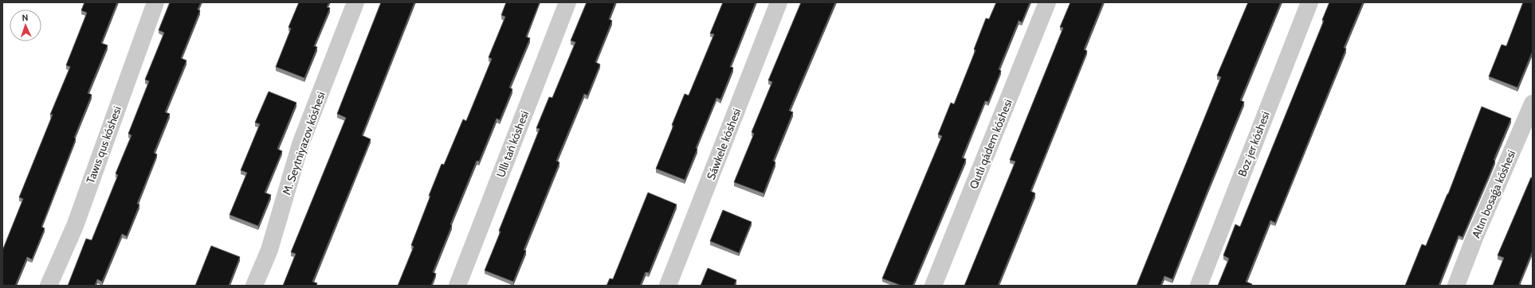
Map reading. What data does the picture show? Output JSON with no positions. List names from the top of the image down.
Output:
{
  "streets": {
    "street": [
      "M. Seytniyazov kóshesi",
      "Ullı tań kóshesi",
      "Sáwkele kóshesi",
      "Qutlı qádem kóshesi",
      "Boz jer kóshesi",
      "Tawıs qus kóshesi",
      "Altın bosaǵa kóshesi"
    ]
  },
  "north": "top"
}
